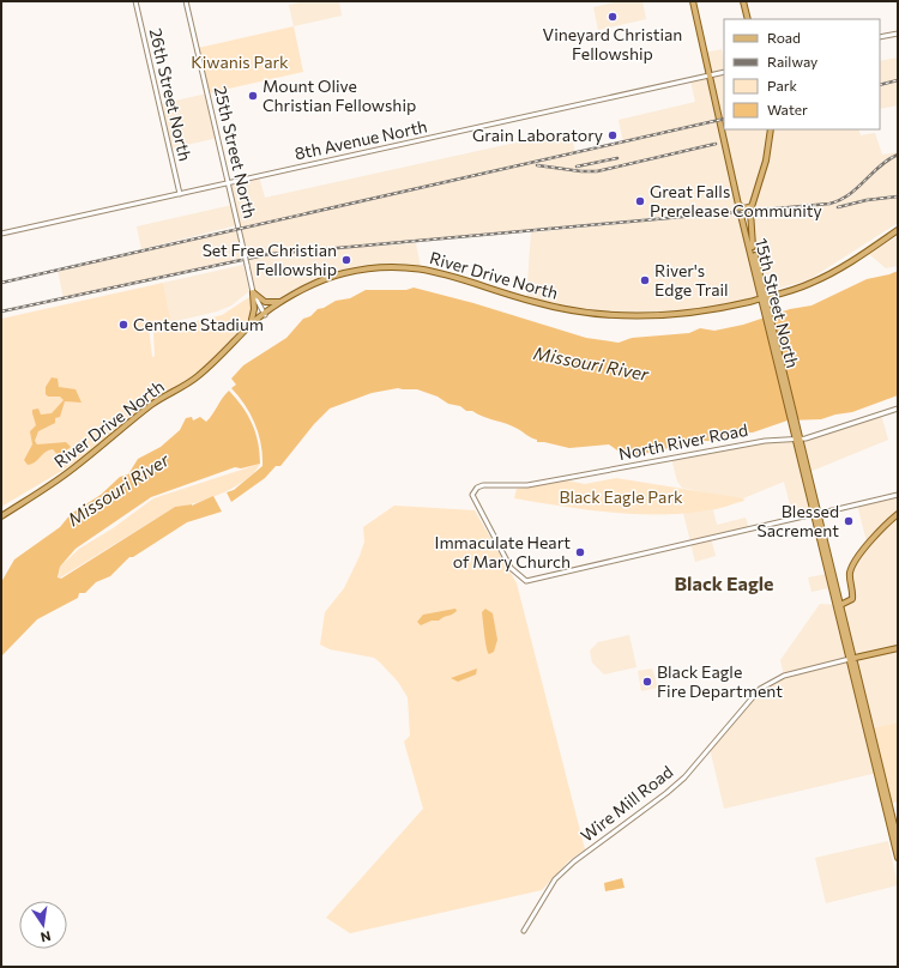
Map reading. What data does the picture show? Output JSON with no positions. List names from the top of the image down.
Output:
{
  "streets": {
    "main road": ["River Drive North", "15th Street North"],
    "street": [
      "26th Street North",
      "8th Avenue North",
      "25th Street North",
      "North River Road",
      "Wire Mill Road"
    ]
  },
  "crossings": [
    ["26th Street North", "8th Avenue North"],
    ["8th Avenue North", "25th Street North"],
    ["8th Avenue North", "15th Street North"],
    ["River Drive North", "15th Street North"],
    ["15th Street North", "North River Road"],
    ["15th Street North", "Wire Mill Road"]
  ],
  "districts": ["Black Eagle"],
  "water": ["Missouri River"],
  "parks": ["Kiwanis Park", "Black Eagle Park"],
  "places": [
    "Vineyard Christian Fellowship",
    "Mount Olive Christian Fellowship",
    "Grain Laboratory",
    "Great Falls Prerelease Community",
    "Set Free Christian Fellowship",
    "River's Edge Trail",
    "Centene Stadium",
    "Blessed Sacrement",
    "Immaculate Heart of Mary Church",
    "Black Eagle Fire Department"
  ],
  "legend": [
    "Road",
    "Railway",
    "Park",
    "Water"
  ],
  "north": "bottom"
}
